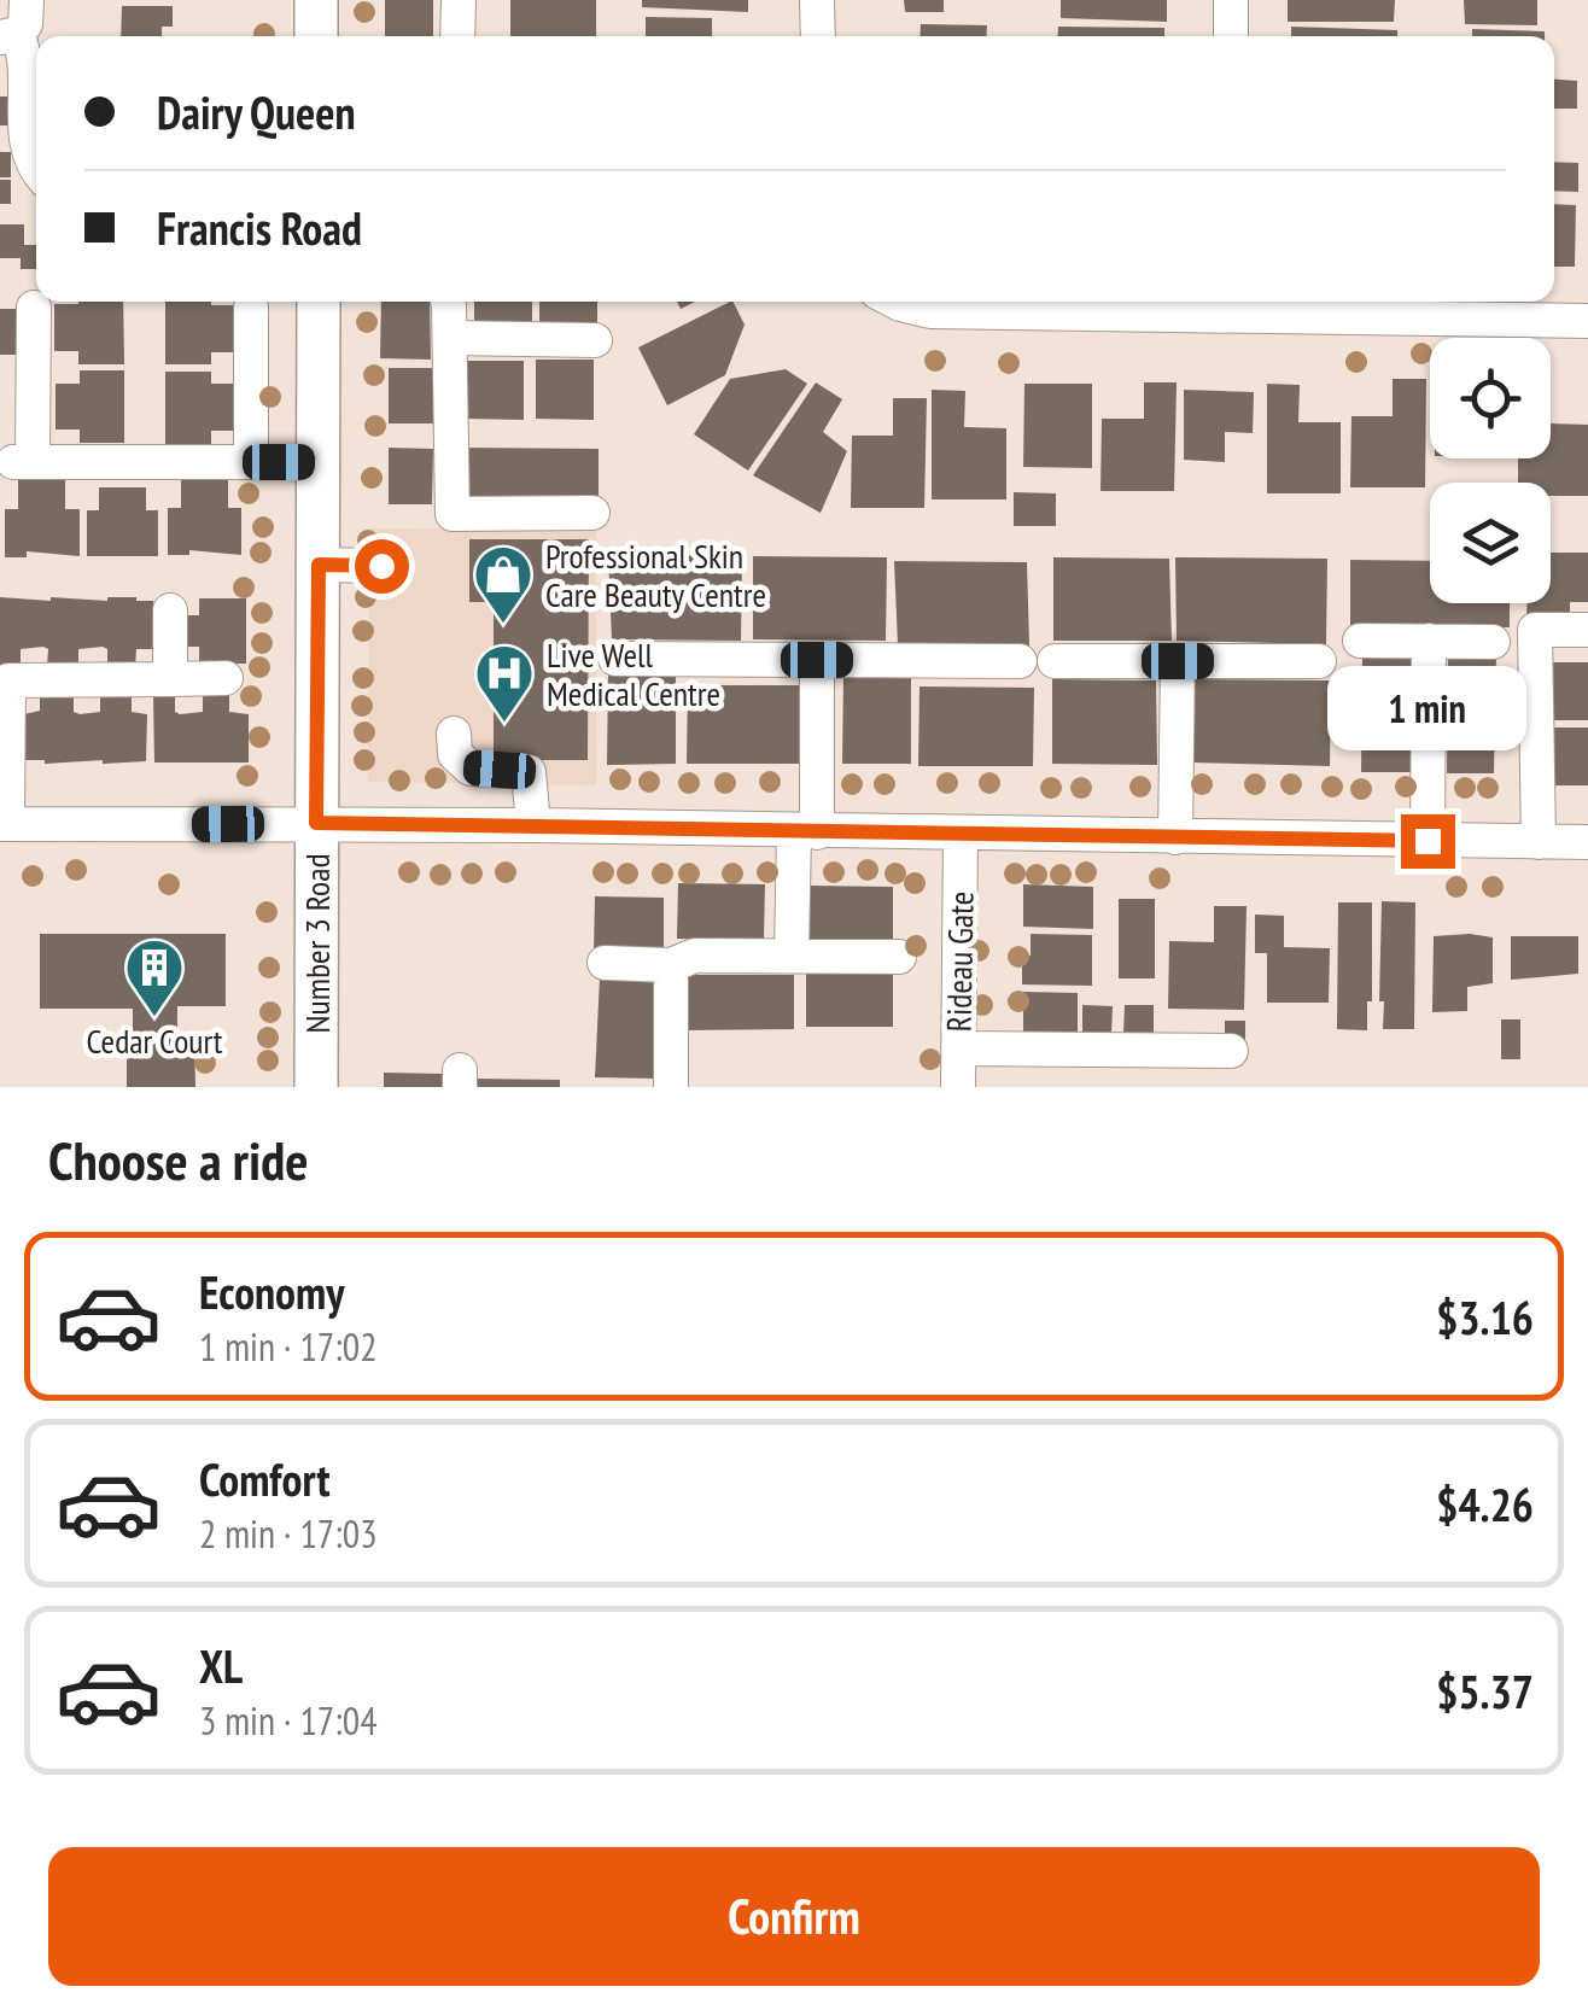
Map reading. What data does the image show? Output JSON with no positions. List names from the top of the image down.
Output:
{
  "streets": {
    "main road": ["Number 3 Road"],
    "street": ["Rideau Gate"]
  },
  "places": {
    "shop": ["Professional Skin Care Beauty Centre"],
    "hospital": ["Live Well Medical Centre"],
    "building": ["Cedar Court"]
  },
  "page": {
    "banner": ["Dairy Queen", "Francis Road"],
    "bubble": "1 min",
    "heading": "Choose a ride",
    "list": [
      {
        "name": "Economy",
        "note": "1 min · 17:02",
        "value": "$3.16"
      },
      {
        "name": "Comfort",
        "note": "2 min · 17:03",
        "value": "$4.26"
      },
      {
        "name": "XL",
        "note": "3 min · 17:04",
        "value": "$5.37"
      }
    ],
    "buttons": "Confirm"
  }
}
